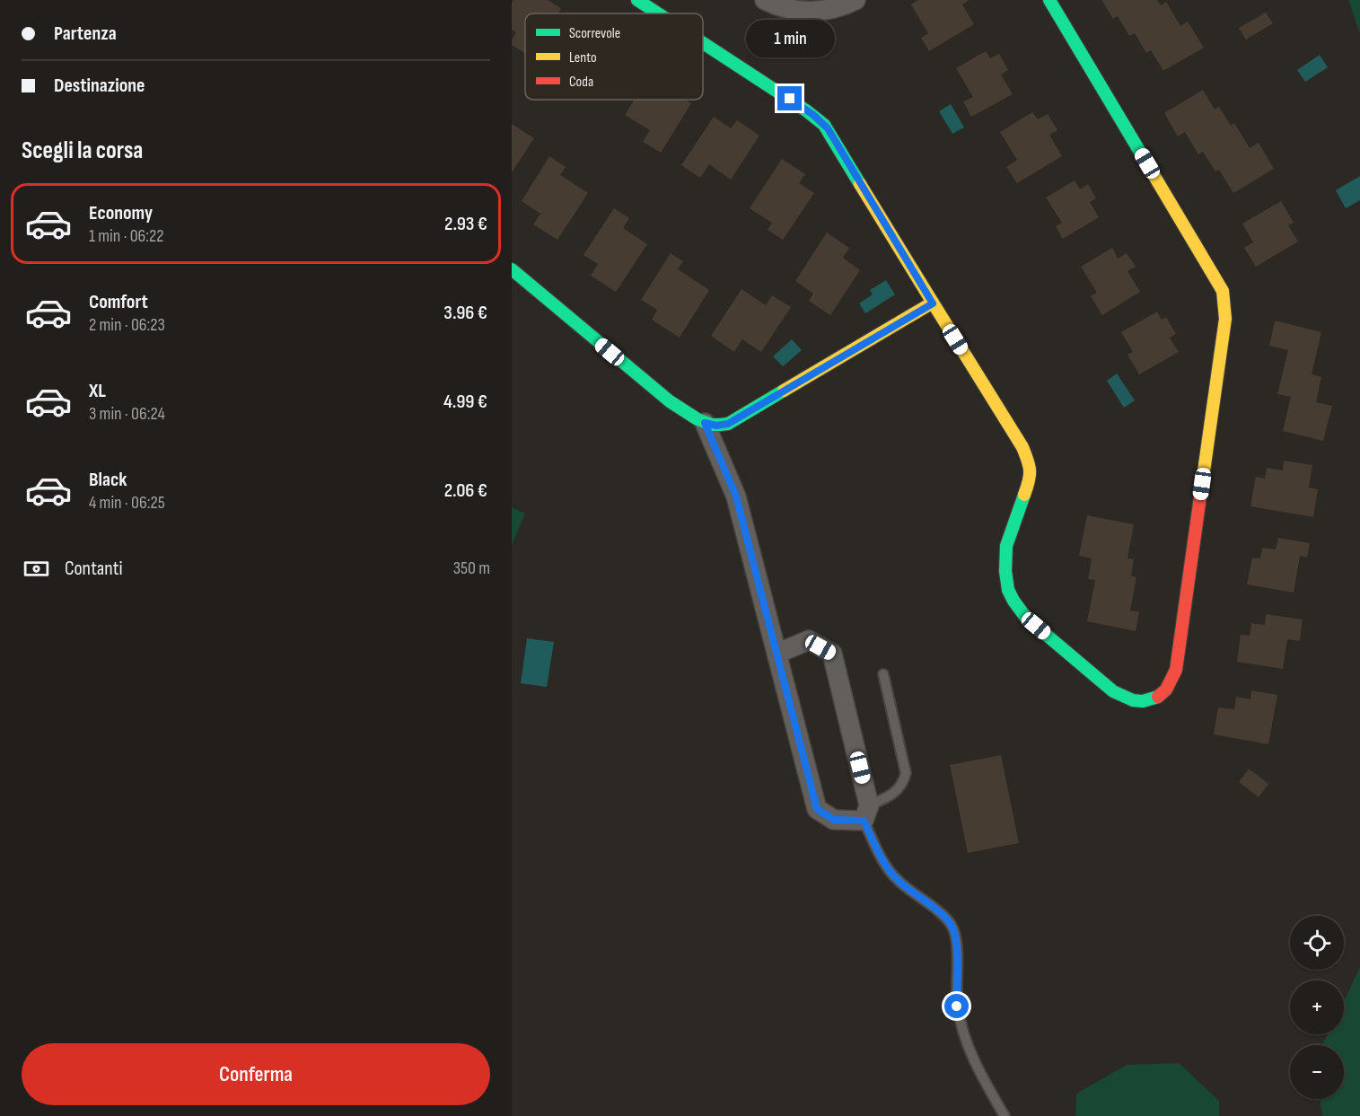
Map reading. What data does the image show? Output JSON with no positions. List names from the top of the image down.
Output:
{
  "legend": ["Scorrevole", "Lento", "Coda"],
  "page": {
    "banner": ["Partenza", "Destinazione"],
    "bubble": "1 min",
    "heading": "Scegli la corsa",
    "list": [
      {
        "name": "Economy",
        "note": "1 min · 06:22",
        "value": "2.93 €"
      },
      {
        "name": "Comfort",
        "note": "2 min · 06:23",
        "value": "3.96 €"
      },
      {
        "name": "XL",
        "note": "3 min · 06:24",
        "value": "4.99 €"
      },
      {
        "name": "Black",
        "note": "4 min · 06:25",
        "value": "2.06 €"
      }
    ],
    "pay": ["Contanti", "350 m"],
    "map_buttons": ["+", "−"],
    "buttons": "Conferma"
  }
}
